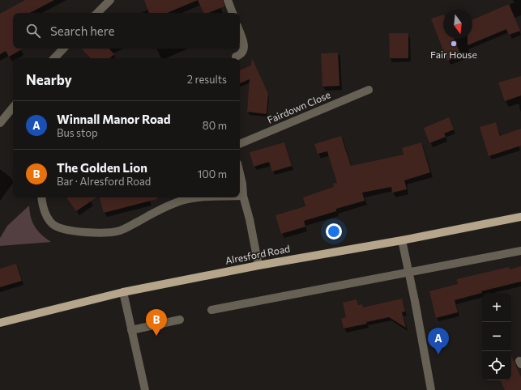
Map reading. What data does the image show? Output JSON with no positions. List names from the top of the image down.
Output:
{
  "streets": {
    "main road": ["Alresford Road"],
    "street": ["Fairdown Close"]
  },
  "places": ["Fair House"],
  "north": "bottom",
  "page": {
    "search": "Search here",
    "heading": ["Nearby", "2 results"],
    "list": [
      {
        "mark": "A",
        "name": "Winnall Manor Road",
        "note": "Bus stop",
        "value": "80 m"
      },
      {
        "mark": "B",
        "name": "The Golden Lion",
        "note": "Bar · Alresford Road",
        "value": "100 m"
      }
    ],
    "map_buttons": ["+", "−"],
    "pins": ["B", "A"]
  }
}
